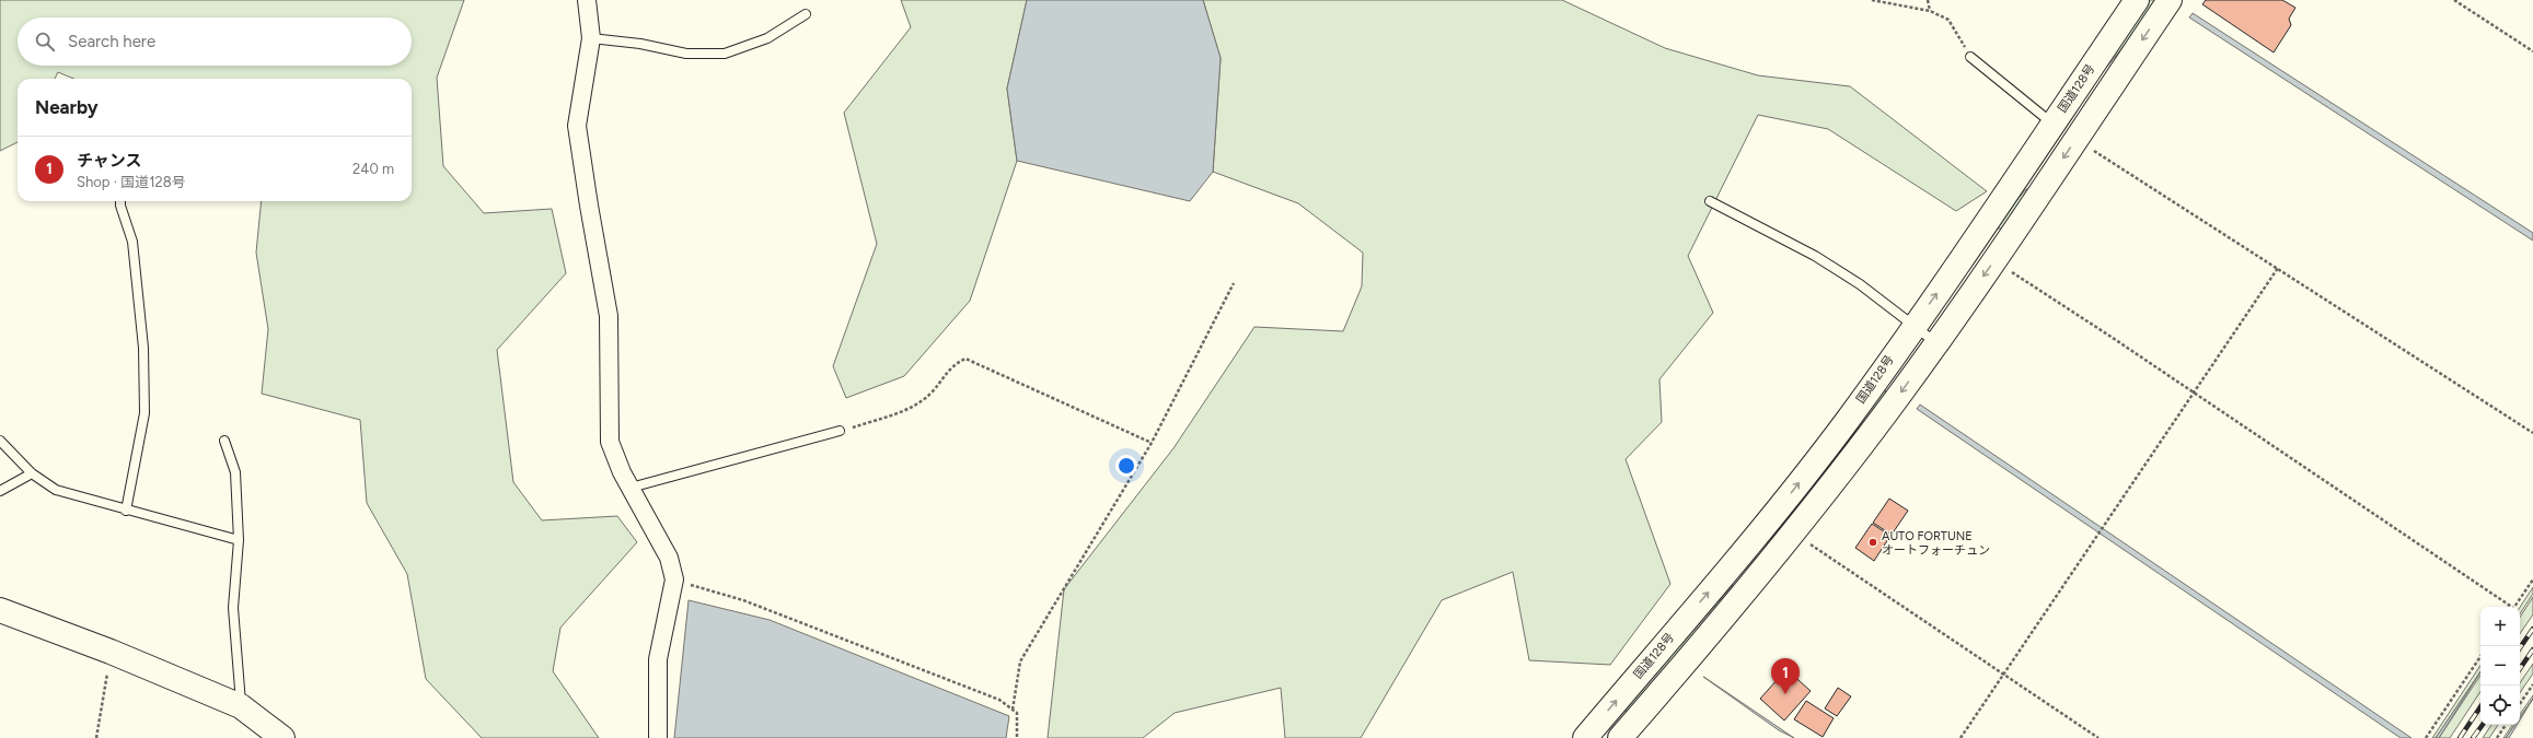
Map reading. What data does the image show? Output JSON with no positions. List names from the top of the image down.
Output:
{
  "streets": {
    "main road": ["国道128号"]
  },
  "places": ["AUTO FORTUNE オートフォーチュン"],
  "page": {
    "search": "Search here",
    "heading": "Nearby",
    "list": [
      {
        "mark": "1",
        "name": "チャンス",
        "note": "Shop · 国道128号",
        "value": "240 m"
      }
    ],
    "map_buttons": ["+", "−"],
    "pins": "1"
  }
}
